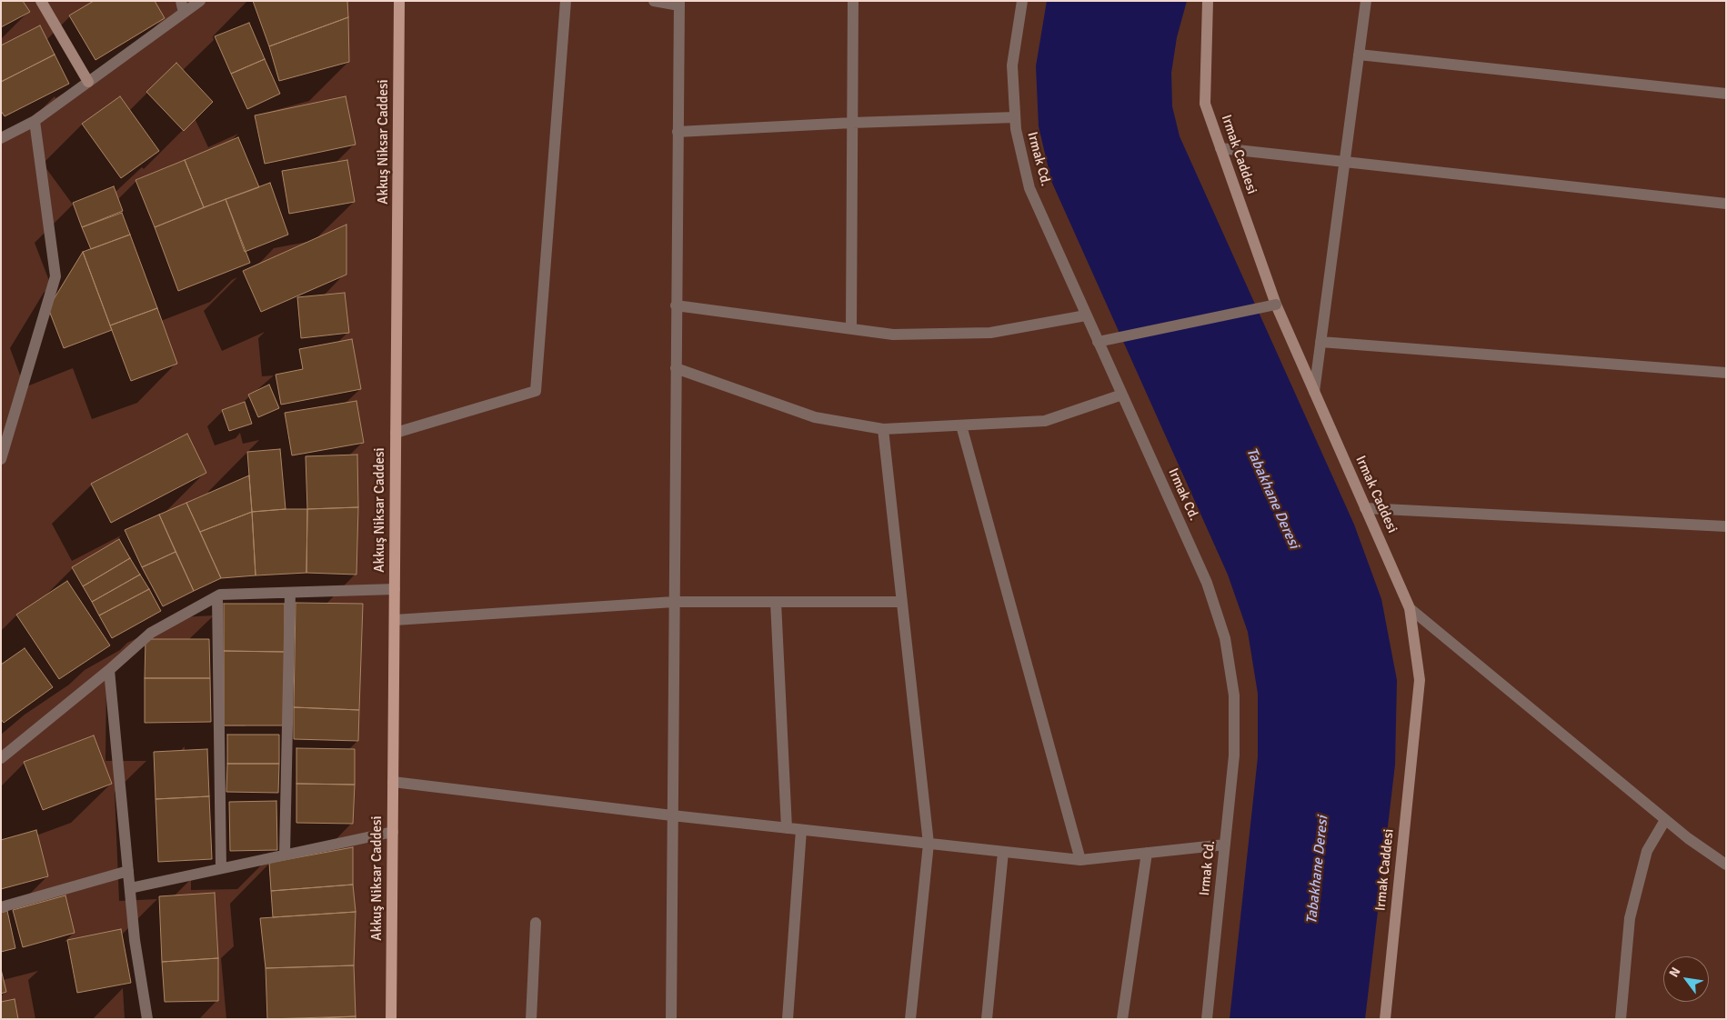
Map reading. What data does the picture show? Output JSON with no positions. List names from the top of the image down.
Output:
{
  "streets": {
    "main road": ["Akkuş Niksar Caddesi"],
    "street": ["Irmak Caddesi", "Irmak Cd."]
  },
  "water": ["Tabakhane Deresi"],
  "north": "top left"
}
